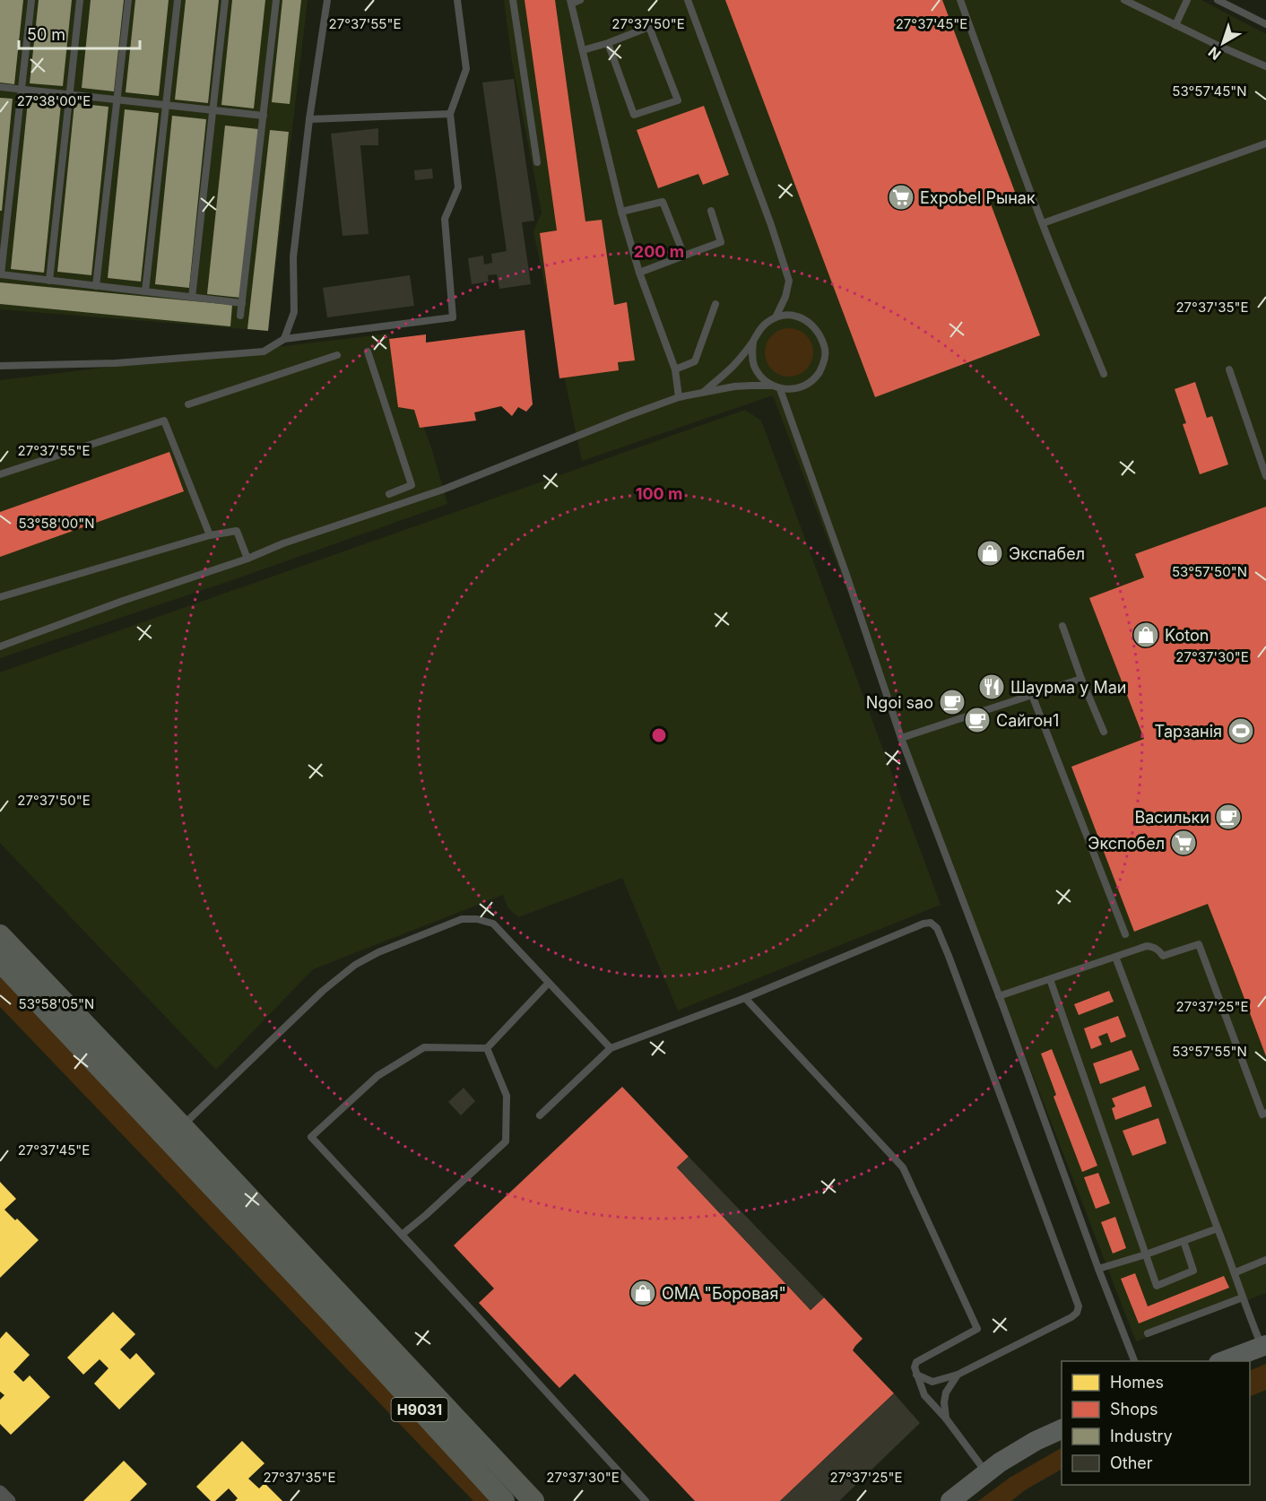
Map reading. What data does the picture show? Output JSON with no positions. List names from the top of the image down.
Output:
{
  "streets": {
    "main road": ["Н9031"]
  },
  "places": {
    "supermarket": ["Expobel Рынак", "Экспобел"],
    "shop": ["Экспабел", "Koton", "ОМА \"Боровая\""],
    "restaurant": ["Шаурма у Маи"],
    "cafe": ["Ngoi sao", "Сайгон1", "Васильки"],
    "sports": ["Тарзанія"]
  },
  "legend": [
    "Homes",
    "Shops",
    "Industry",
    "Other"
  ],
  "scale_bar": "50 m",
  "north": "bottom left",
  "coordinates": [
    "27°37'55\"E",
    "27°37'50\"E",
    "27°37'45\"E",
    "53°57'45\"N",
    "27°38'00\"E",
    "27°37'35\"E",
    "53°58'00\"N",
    "53°57'50\"N",
    "27°37'30\"E",
    "53°58'05\"N",
    "27°37'25\"E",
    "53°57'55\"N"
  ],
  "rings": ["200 m", "100 m"]
}
